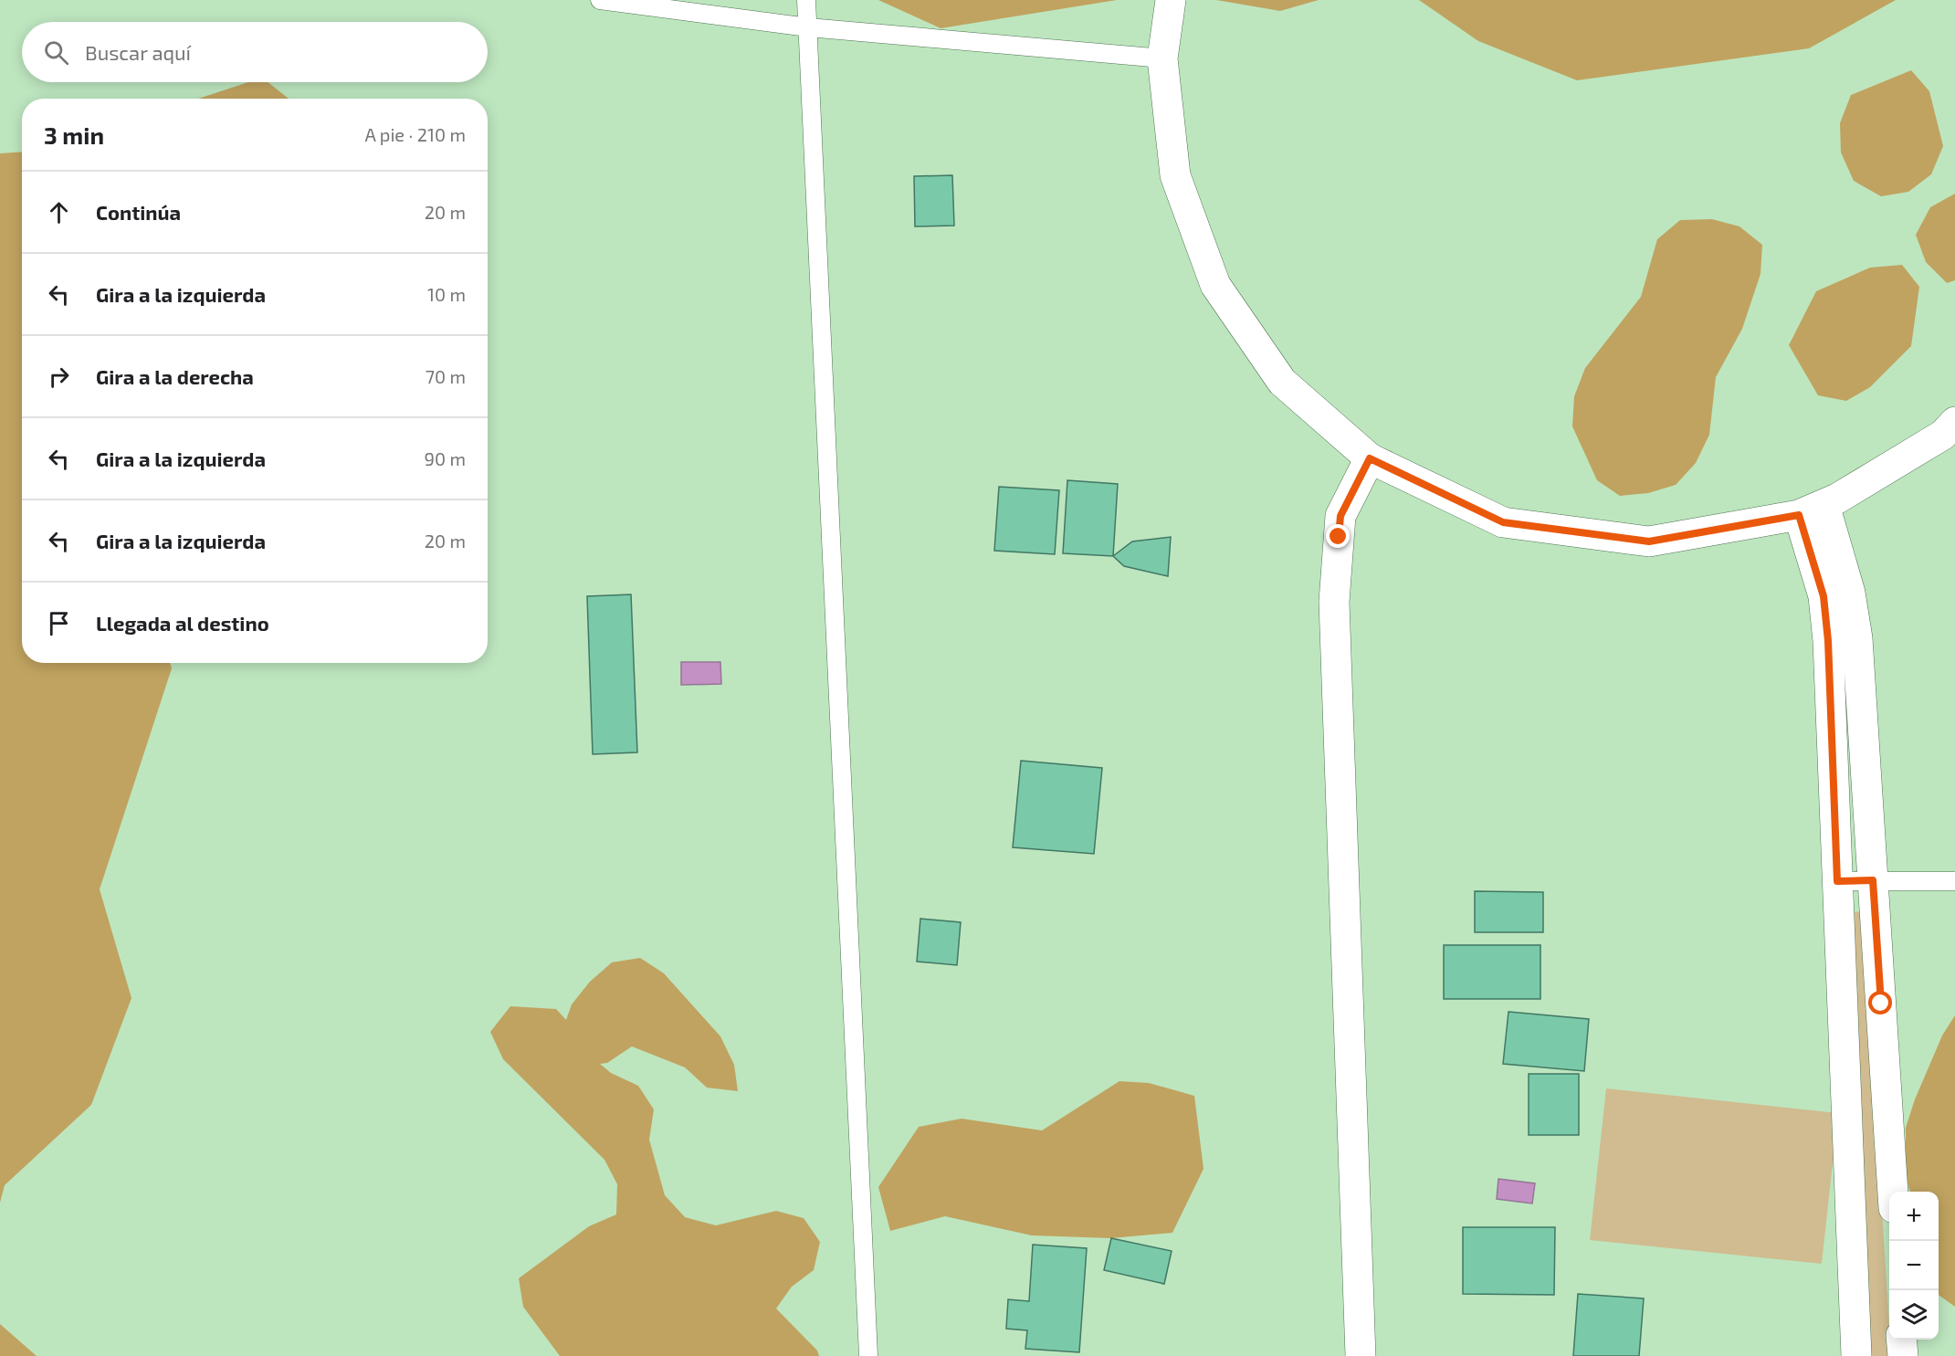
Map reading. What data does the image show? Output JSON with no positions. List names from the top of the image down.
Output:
{
  "page": {
    "search": "Buscar aquí",
    "heading": ["3 min", "A pie · 210 m"],
    "list": [
      ["Continúa", "20 m"],
      ["Gira a la izquierda", "10 m"],
      ["Gira a la derecha", "70 m"],
      ["Gira a la izquierda", "90 m"],
      ["Gira a la izquierda", "20 m"],
      "Llegada al destino"
    ],
    "map_buttons": ["+", "−"]
  }
}
